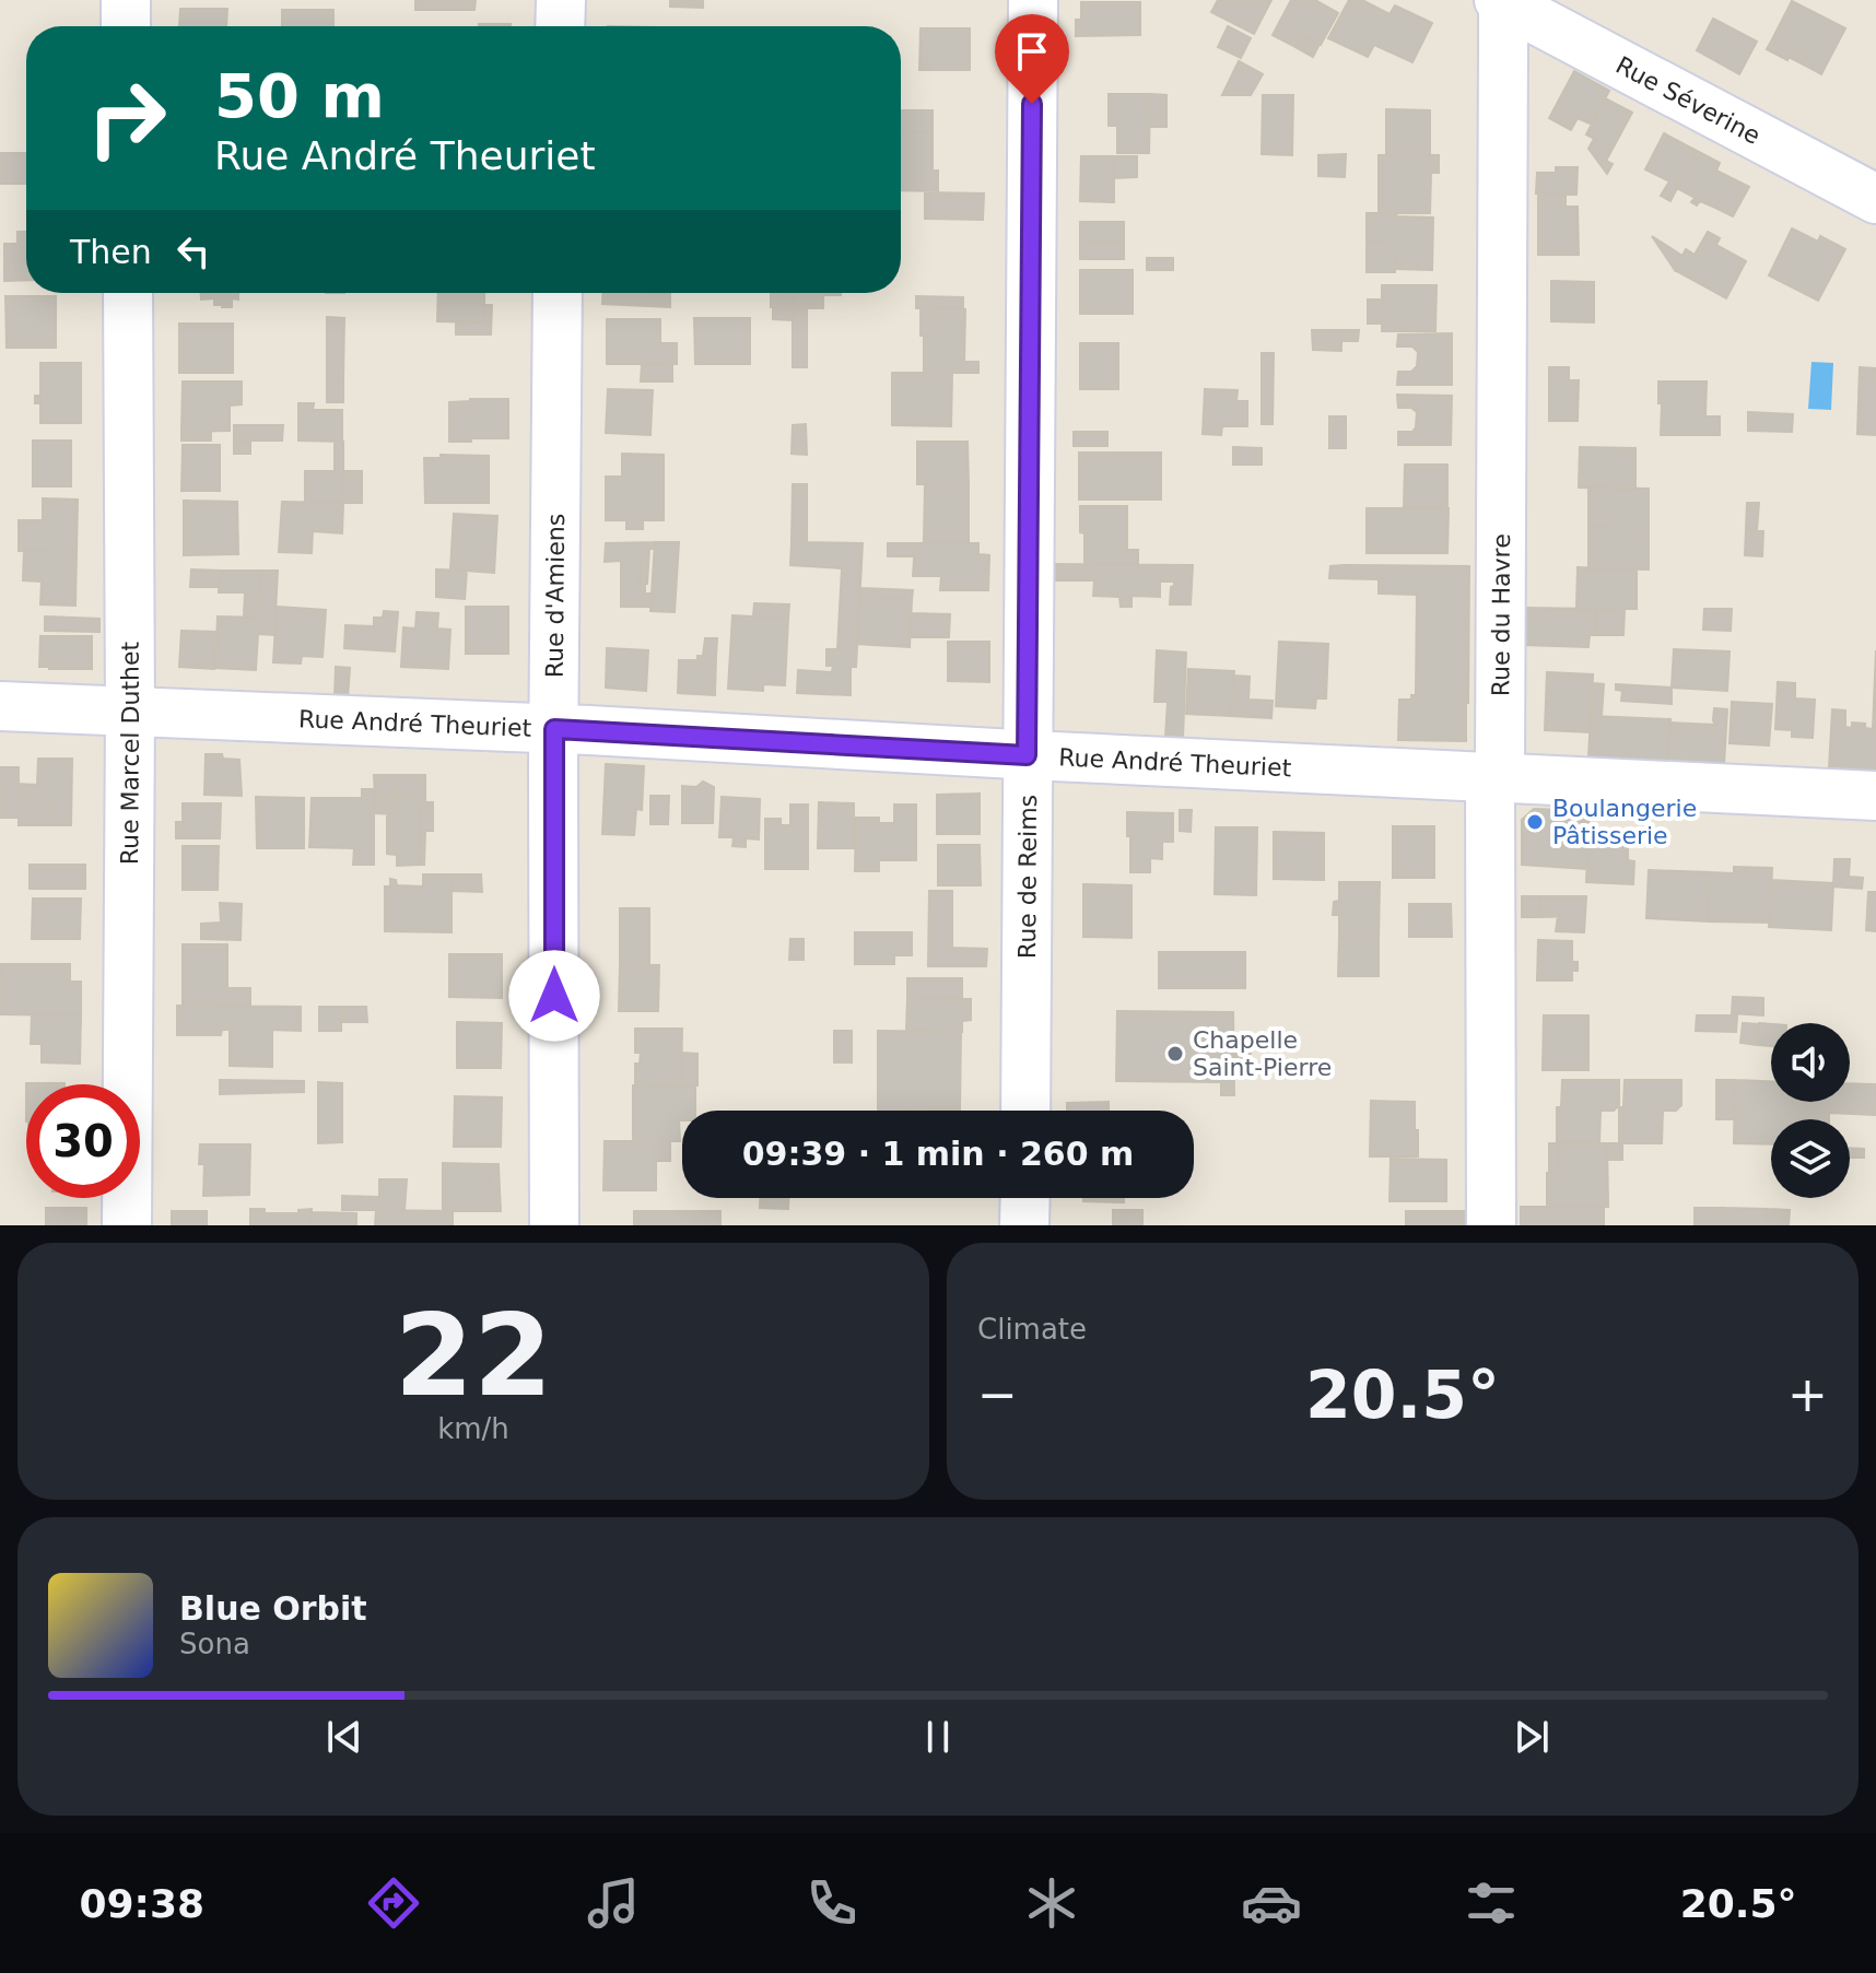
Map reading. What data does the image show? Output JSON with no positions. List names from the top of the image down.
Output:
{
  "streets": {
    "street": [
      "Rue Séverine",
      "Rue d'Amiens",
      "Rue du Havre",
      "Rue André Theuriet",
      "Rue Marcel Duthet",
      "Rue de Reims"
    ]
  },
  "crossings": [
    ["Rue Séverine", "Rue du Havre"],
    ["Rue d'Amiens", "Rue André Theuriet"],
    ["Rue du Havre", "Rue André Theuriet"],
    ["Rue André Theuriet", "Rue Marcel Duthet"],
    ["Rue André Theuriet", "Rue de Reims"]
  ],
  "places": ["Boulangerie Pâtisserie", "Chapelle Saint-Pierre"],
  "page": {
    "turn": ["50 m", "Rue André Theuriet"],
    "then": "Then",
    "limit": "30",
    "trip": "09:39 · 1 min · 260 m",
    "tile": [
      ["22", "km/h"],
      "Climate"
    ],
    "heat": ["−", "20.5°", "+"],
    "song": ["Blue Orbit", "Sona"],
    "tabs": ["09:38", "20.5°"]
  }
}
